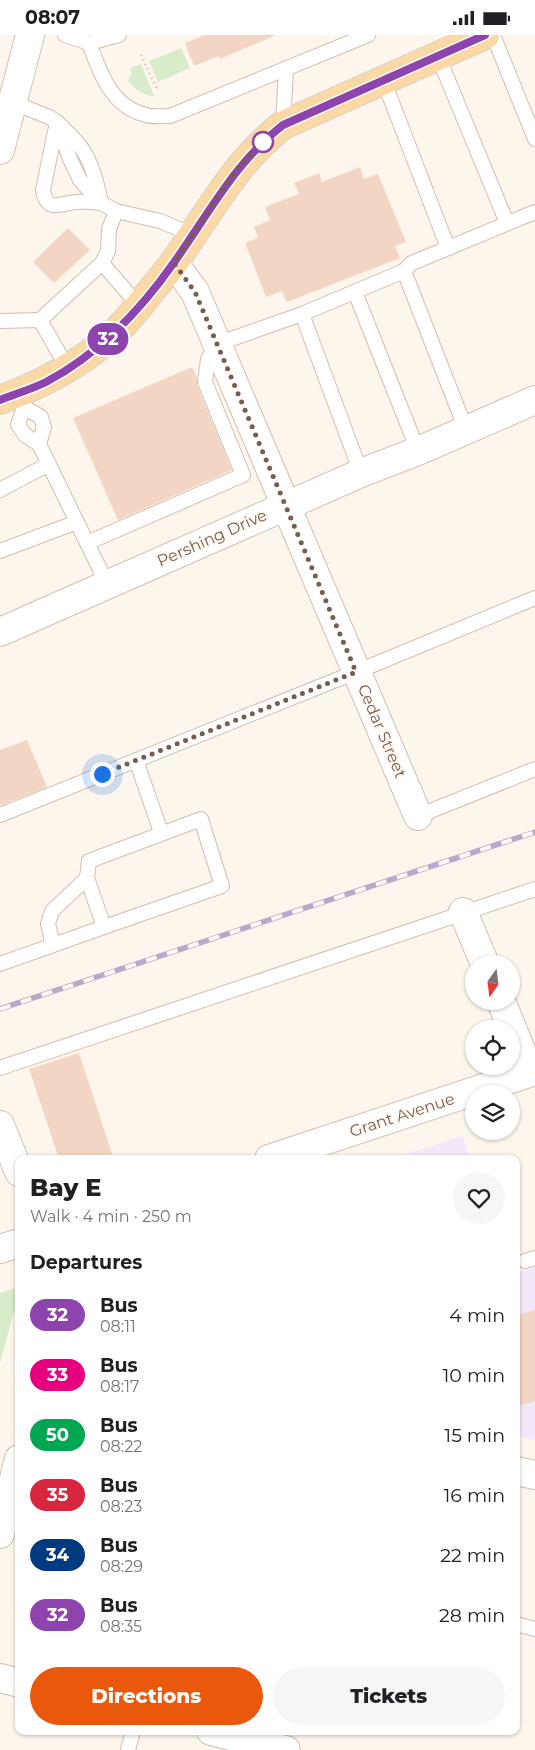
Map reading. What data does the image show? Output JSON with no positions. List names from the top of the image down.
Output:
{
  "streets": {
    "main road": ["Pershing Drive", "Cedar Street", "Grant Avenue"]
  },
  "crossings": [
    ["Pershing Drive", "Cedar Street"]
  ],
  "lines": ["bus line 32"],
  "north": "bottom",
  "page": {
    "status": "08:07",
    "on_map": "32",
    "heading": [
      ["Bay E", "Walk · 4 min · 250 m"],
      "Departures"
    ],
    "list": [
      {
        "mark": "32",
        "name": "Bus",
        "note": "08:11",
        "value": "4 min"
      },
      {
        "mark": "33",
        "name": "Bus",
        "note": "08:17",
        "value": "10 min"
      },
      {
        "mark": "50",
        "name": "Bus",
        "note": "08:22",
        "value": "15 min"
      },
      {
        "mark": "35",
        "name": "Bus",
        "note": "08:23",
        "value": "16 min"
      },
      {
        "mark": "34",
        "name": "Bus",
        "note": "08:29",
        "value": "22 min"
      },
      {
        "mark": "32",
        "name": "Bus",
        "note": "08:35",
        "value": "28 min"
      }
    ],
    "buttons": ["Directions", "Tickets"]
  }
}
